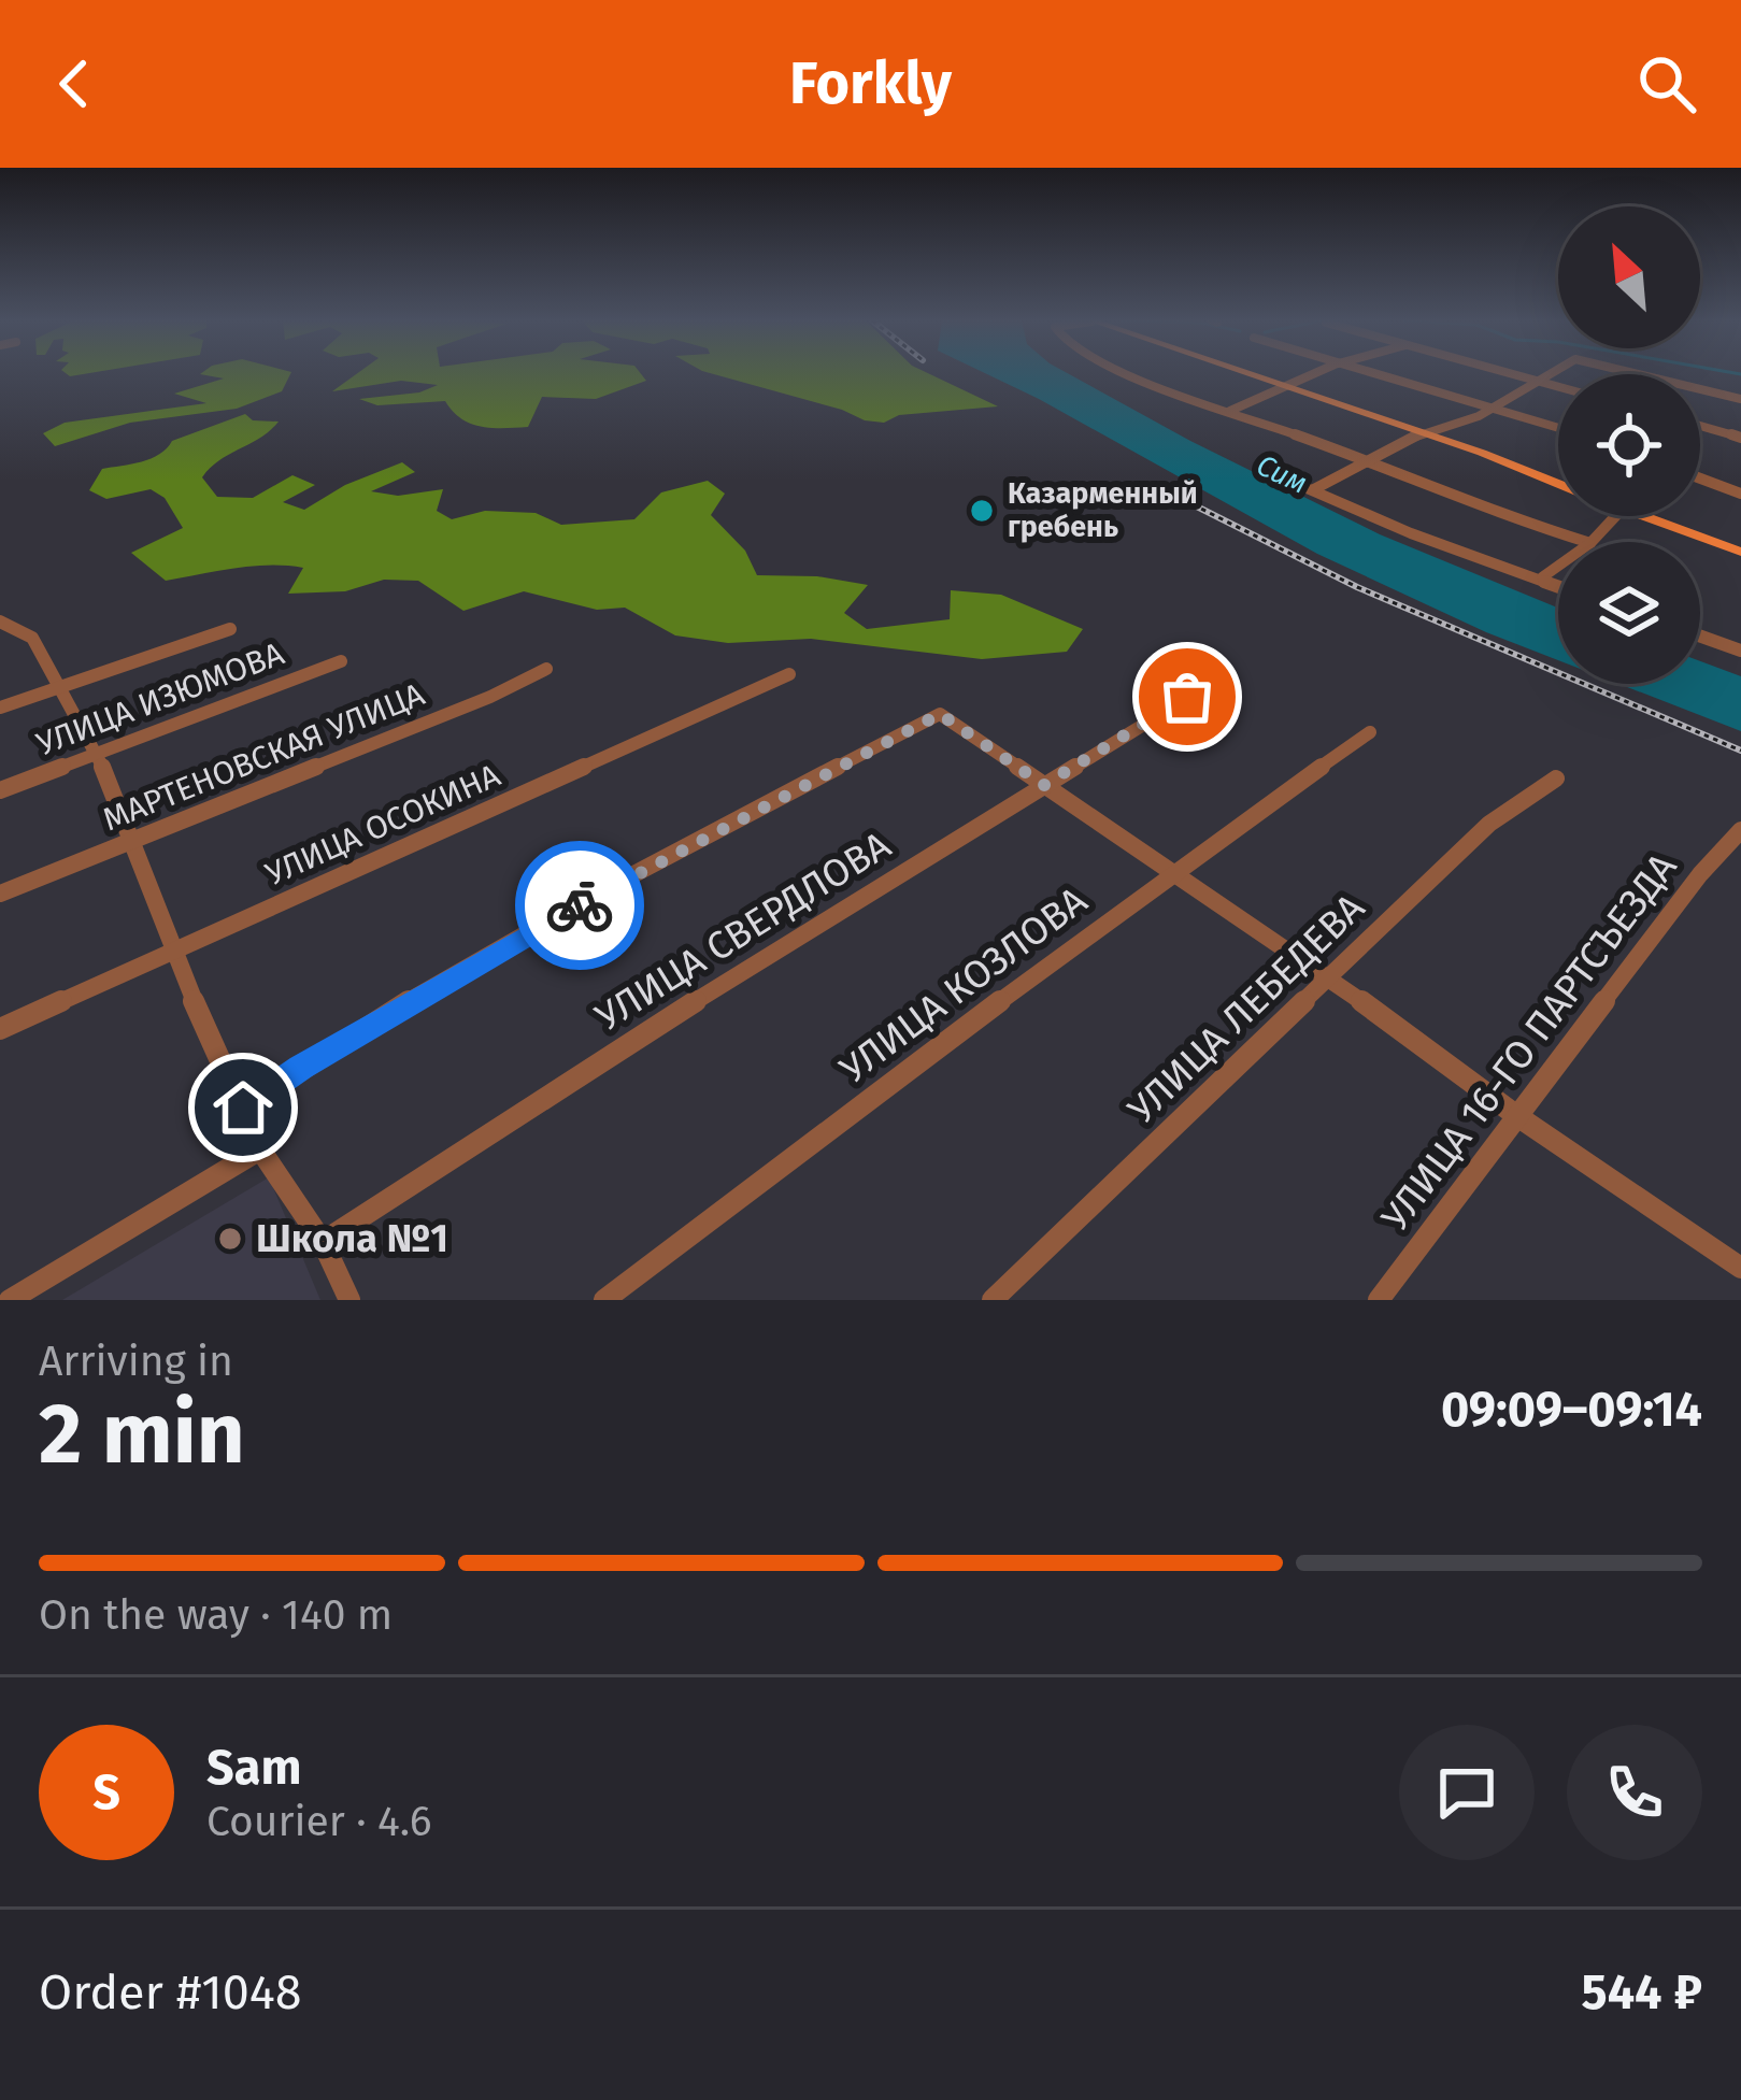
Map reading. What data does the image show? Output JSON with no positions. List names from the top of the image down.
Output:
{
  "streets": {
    "street": [
      "УЛИЦА ИЗЮМОВА",
      "МАРТЕНОВСКАЯ УЛИЦА",
      "УЛИЦА ОСОКИНА",
      "УЛИЦА СВЕРДЛОВА",
      "УЛИЦА КОЗЛОВА",
      "УЛИЦА ЛЕБЕДЕВА",
      "УЛИЦА 16-ГО ПАРТСЪЕЗДА"
    ]
  },
  "water": ["Сим"],
  "places": ["Казарменный гребень", "Школа №1"],
  "north": "top left",
  "page": {
    "header": "Forkly",
    "heading": ["2 min", "Arriving in", "09:09–09:14"],
    "panel": [
      "Sam",
      "Courier · 4.6",
      "Order #1048",
      "544 ₽"
    ],
    "bar": "On the way · 140 m",
    "round": "S"
  }
}
